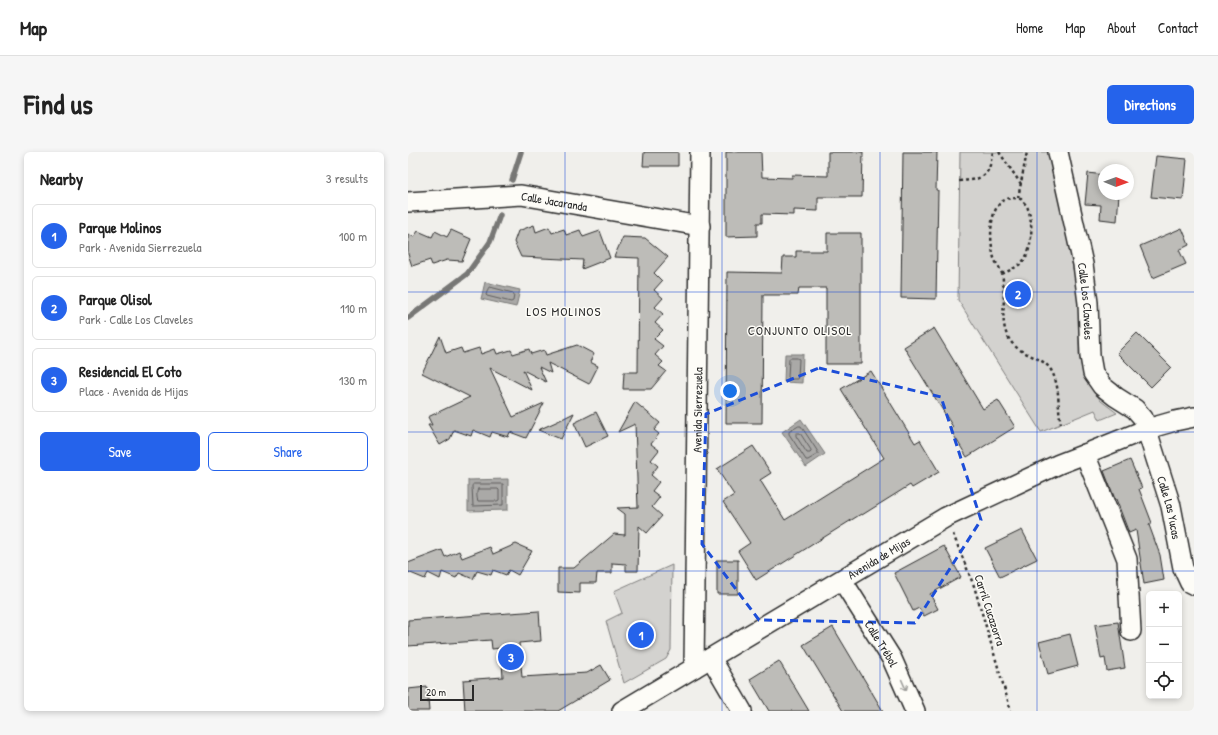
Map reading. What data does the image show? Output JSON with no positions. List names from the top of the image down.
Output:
{
  "streets": {
    "street": [
      "Calle Jacaranda",
      "Calle Los Claveles",
      "Avenida Sierrezuela",
      "Calle Las Yucas",
      "Avenida de Mijas",
      "Calle Trébol"
    ],
    "path": ["Carril Cucazorra"]
  },
  "crossings": [
    ["Calle Jacaranda", "Avenida Sierrezuela"],
    ["Calle Los Claveles", "Calle Las Yucas"],
    ["Calle Los Claveles", "Avenida de Mijas"],
    ["Avenida Sierrezuela", "Avenida de Mijas"],
    ["Calle Las Yucas", "Avenida de Mijas"],
    ["Avenida de Mijas", "Carril Cucazorra"],
    ["Avenida de Mijas", "Calle Trébol"]
  ],
  "districts": ["LOS MOLINOS", "CONJUNTO OLISOL"],
  "scale_bar": "20 m",
  "north": "right",
  "page": {
    "header": "Map",
    "nav": [
      "Home",
      "Map",
      "About",
      "Contact"
    ],
    "title": "Find us",
    "buttons": [
      "Directions",
      ["Save", "Share"]
    ],
    "heading": ["Nearby", "3 results"],
    "list": [
      {
        "mark": "1",
        "name": "Parque Molinos",
        "note": "Park · Avenida Sierrezuela",
        "value": "100 m"
      },
      {
        "mark": "2",
        "name": "Parque Olisol",
        "note": "Park · Calle Los Claveles",
        "value": "110 m"
      },
      {
        "mark": "3",
        "name": "Residencial El Coto",
        "note": "Place · Avenida de Mijas",
        "value": "130 m"
      }
    ],
    "pins": ["2", "1", "3"],
    "map_buttons": ["+", "−"],
    "scale": "20 m"
  }
}
